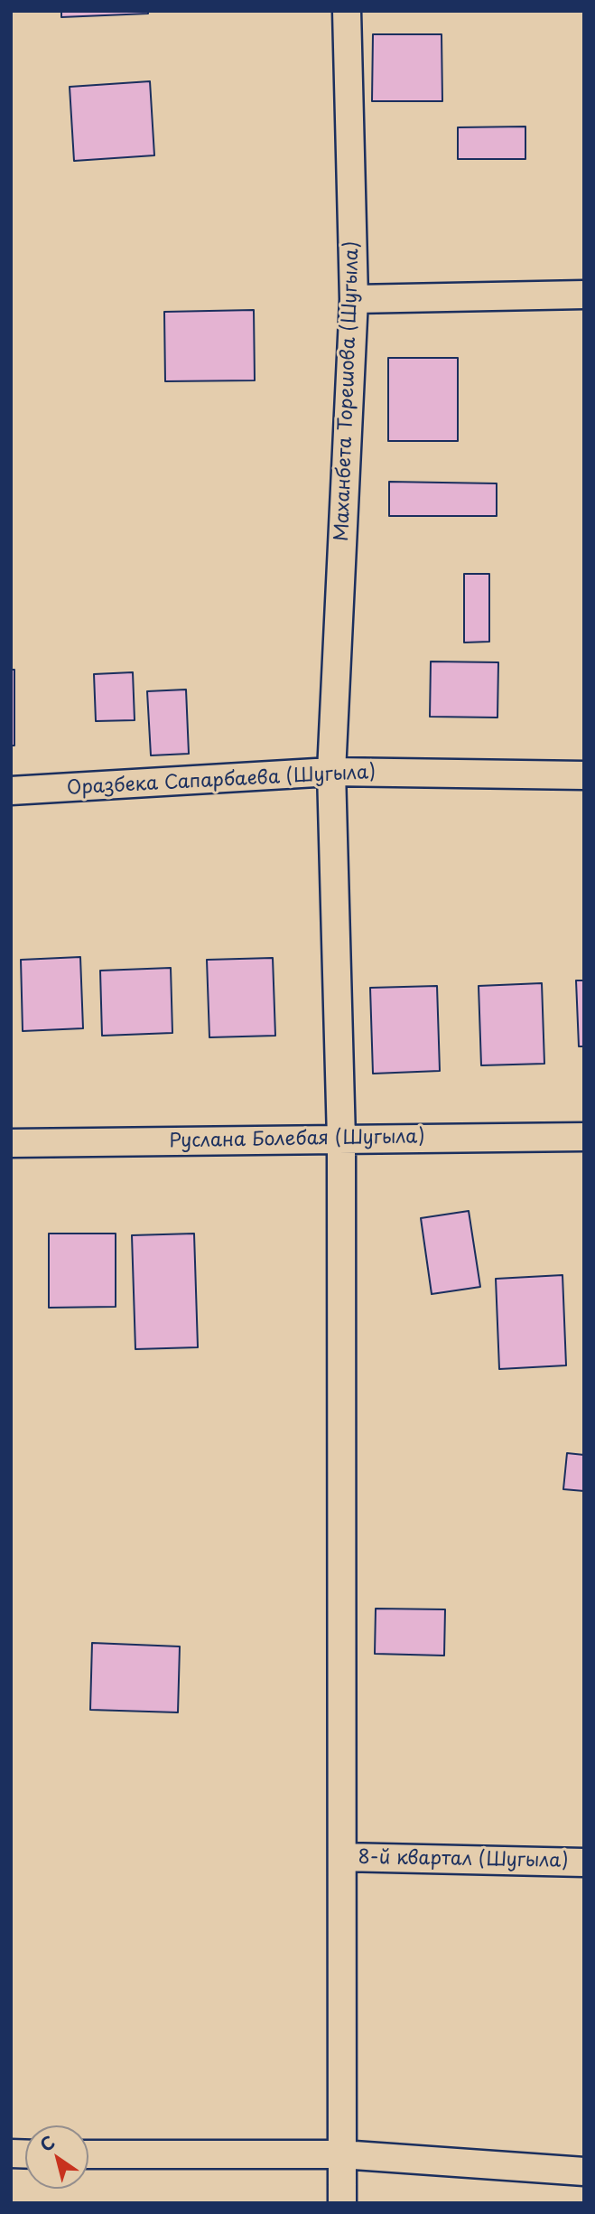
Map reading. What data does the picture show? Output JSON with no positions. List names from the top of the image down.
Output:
{
  "streets": {
    "street": [
      "Маханбета Торешова (Шугыла)",
      "Оразбека Сапарбаева (Шугыла)",
      "Руслана Болебая (Шугыла)",
      "8-й квартал (Шугыла)"
    ]
  },
  "crossings": [
    ["Маханбета Торешова (Шугыла)", "Оразбека Сапарбаева (Шугыла)"],
    ["Маханбета Торешова (Шугыла)", "Руслана Болебая (Шугыла)"],
    ["Маханбета Торешова (Шугыла)", "8-й квартал (Шугыла)"]
  ],
  "north": "top left"
}
